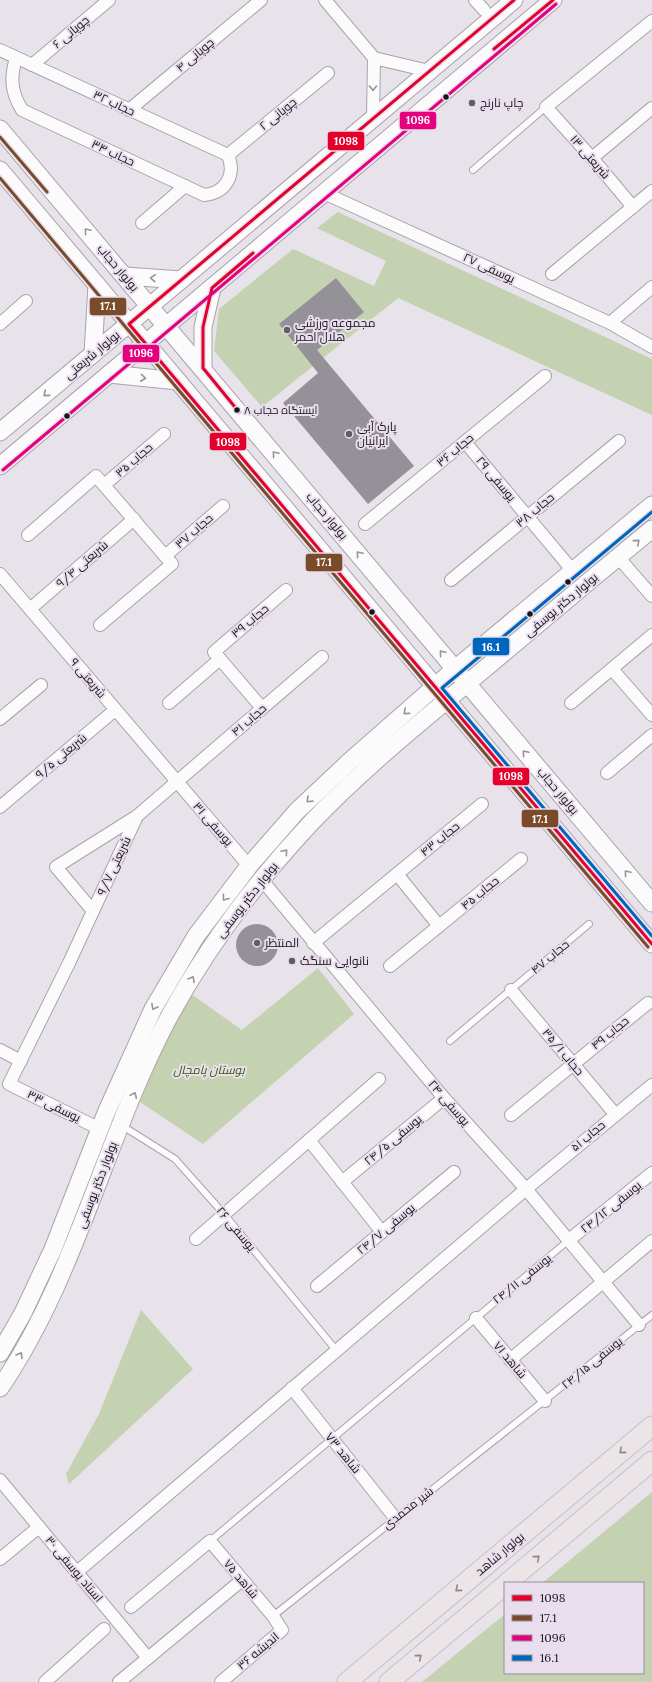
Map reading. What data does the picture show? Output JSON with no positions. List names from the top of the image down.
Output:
{
  "streets": {
    "main road": [
      "بولوار حجاب",
      "بولوار شریعتی",
      "بولوار دکتر یوسفی",
      "بولوار شاهد"
    ],
    "street": [
      "چوپانی ۶",
      "چوپانی ۴",
      "حجاب ۳۲",
      "چوپانی ۲",
      "حجاب ۳۴",
      "شریعتی ۱۳",
      "یوسفی ۲۷",
      "حجاب ۳۶",
      "حجاب ۳۵",
      "یوسفی ۲۹",
      "حجاب ۳۸",
      "حجاب ۳۷",
      "شریعتی ۹/۴",
      "حجاب ۳۹",
      "شریعتی ۹",
      "حجاب ۴۱",
      "شریعتی ۹/۵",
      "یوسفی ۳۱",
      "حجاب ۴۳",
      "شریعتی ۹/۷",
      "حجاب ۴۵",
      "حجاب ۴۹",
      "حجاب ۳۵/۱",
      "یوسفی ۲۴",
      "یوسفی ۳۳",
      "حجاب ۵۱",
      "یوسفی ۲۴/۵",
      "یوسفی ۲۴/۱۲",
      "یوسفی ۲۴/۷",
      "شاهد ۷۱",
      "شاهد ۷۳",
      "استاد یوسفی ۳۰",
      "شاهد ۷۵",
      "اندیشه ۳۶"
    ],
    "lane": [
      "حجاب ۴۷",
      "یوسفی ۲۶",
      "یوسفی ۲۴/۱۱",
      "یوسفی ۲۴/۱۵",
      "شیر محمدی"
    ]
  },
  "crossings": [
    ["چوپانی ۶", "حجاب ۳۲"],
    ["چوپانی ۴", "حجاب ۳۲"],
    ["حجاب ۳۲", "چوپانی ۲"],
    ["حجاب ۳۲", "حجاب ۳۴"],
    ["چوپانی ۲", "حجاب ۳۴"],
    ["بولوار حجاب", "بولوار شریعتی"],
    ["بولوار حجاب", "بولوار دکتر یوسفی"],
    ["حجاب ۳۶", "یوسفی ۲۹"],
    ["یوسفی ۲۹", "حجاب ۳۸"],
    ["یوسفی ۲۹", "بولوار دکتر یوسفی"],
    ["شریعتی ۹/۴", "شریعتی ۹"],
    ["بولوار دکتر یوسفی", "یوسفی ۳۱"],
    ["بولوار دکتر یوسفی", "یوسفی ۲۴"],
    ["بولوار دکتر یوسفی", "یوسفی ۳۳"],
    ["بولوار دکتر یوسفی", "یوسفی ۲۶"],
    ["شریعتی ۹", "حجاب ۴۱"],
    ["شریعتی ۹", "شریعتی ۹/۵"],
    ["شریعتی ۹", "یوسفی ۳۱"],
    ["شریعتی ۹", "شریعتی ۹/۷"],
    ["حجاب ۴۱", "یوسفی ۳۱"],
    ["حجاب ۴۱", "شریعتی ۹/۷"],
    ["یوسفی ۳۱", "شریعتی ۹/۷"],
    ["حجاب ۴۳", "یوسفی ۲۴"],
    ["شریعتی ۹/۷", "یوسفی ۳۳"],
    ["حجاب ۴۷", "حجاب ۳۵/۱"],
    ["حجاب ۴۹", "حجاب ۳۵/۱"],
    ["حجاب ۳۵/۱", "حجاب ۵۱"],
    ["یوسفی ۲۴", "حجاب ۵۱"],
    ["یوسفی ۲۴", "یوسفی ۲۴/۵"],
    ["یوسفی ۲۴", "یوسفی ۲۴/۱۲"],
    ["یوسفی ۲۴", "یوسفی ۲۴/۱۱"],
    ["یوسفی ۲۴", "یوسفی ۲۴/۱۵"],
    ["حجاب ۵۱", "یوسفی ۲۶"],
    ["حجاب ۵۱", "شاهد ۷۳"],
    ["حجاب ۵۱", "استاد یوسفی ۳۰"],
    ["یوسفی ۲۴/۱۲", "یوسفی ۲۴/۱۱"],
    ["یوسفی ۲۴/۱۱", "شاهد ۷۱"],
    ["یوسفی ۲۴/۱۱", "شاهد ۷۳"],
    ["یوسفی ۲۴/۱۱", "شاهد ۷۵"],
    ["شاهد ۷۱", "یوسفی ۲۴/۱۵"],
    ["شاهد ۷۱", "شیر محمدی"],
    ["یوسفی ۲۴/۱۵", "شیر محمدی"],
    ["شاهد ۷۳", "شیر محمدی"],
    ["شیر محمدی", "شاهد ۷۵"],
    ["شیر محمدی", "اندیشه ۳۶"],
    ["شاهد ۷۵", "اندیشه ۳۶"]
  ],
  "parks": ["بوستان پامچال"],
  "places": [
    "چاپ نارنج",
    "مجموعه ورزشی هلال احمر",
    "ایستگاه حجاب ۸",
    "پارک آبی ایرانیان",
    "المنتظر",
    "نانوایی سنگک"
  ],
  "lines": [
    "transit line 1098",
    "transit line 1096",
    "transit line 17.1",
    "transit line 16.1"
  ],
  "legend": [
    "1098",
    "17.1",
    "1096",
    "16.1"
  ]
}
